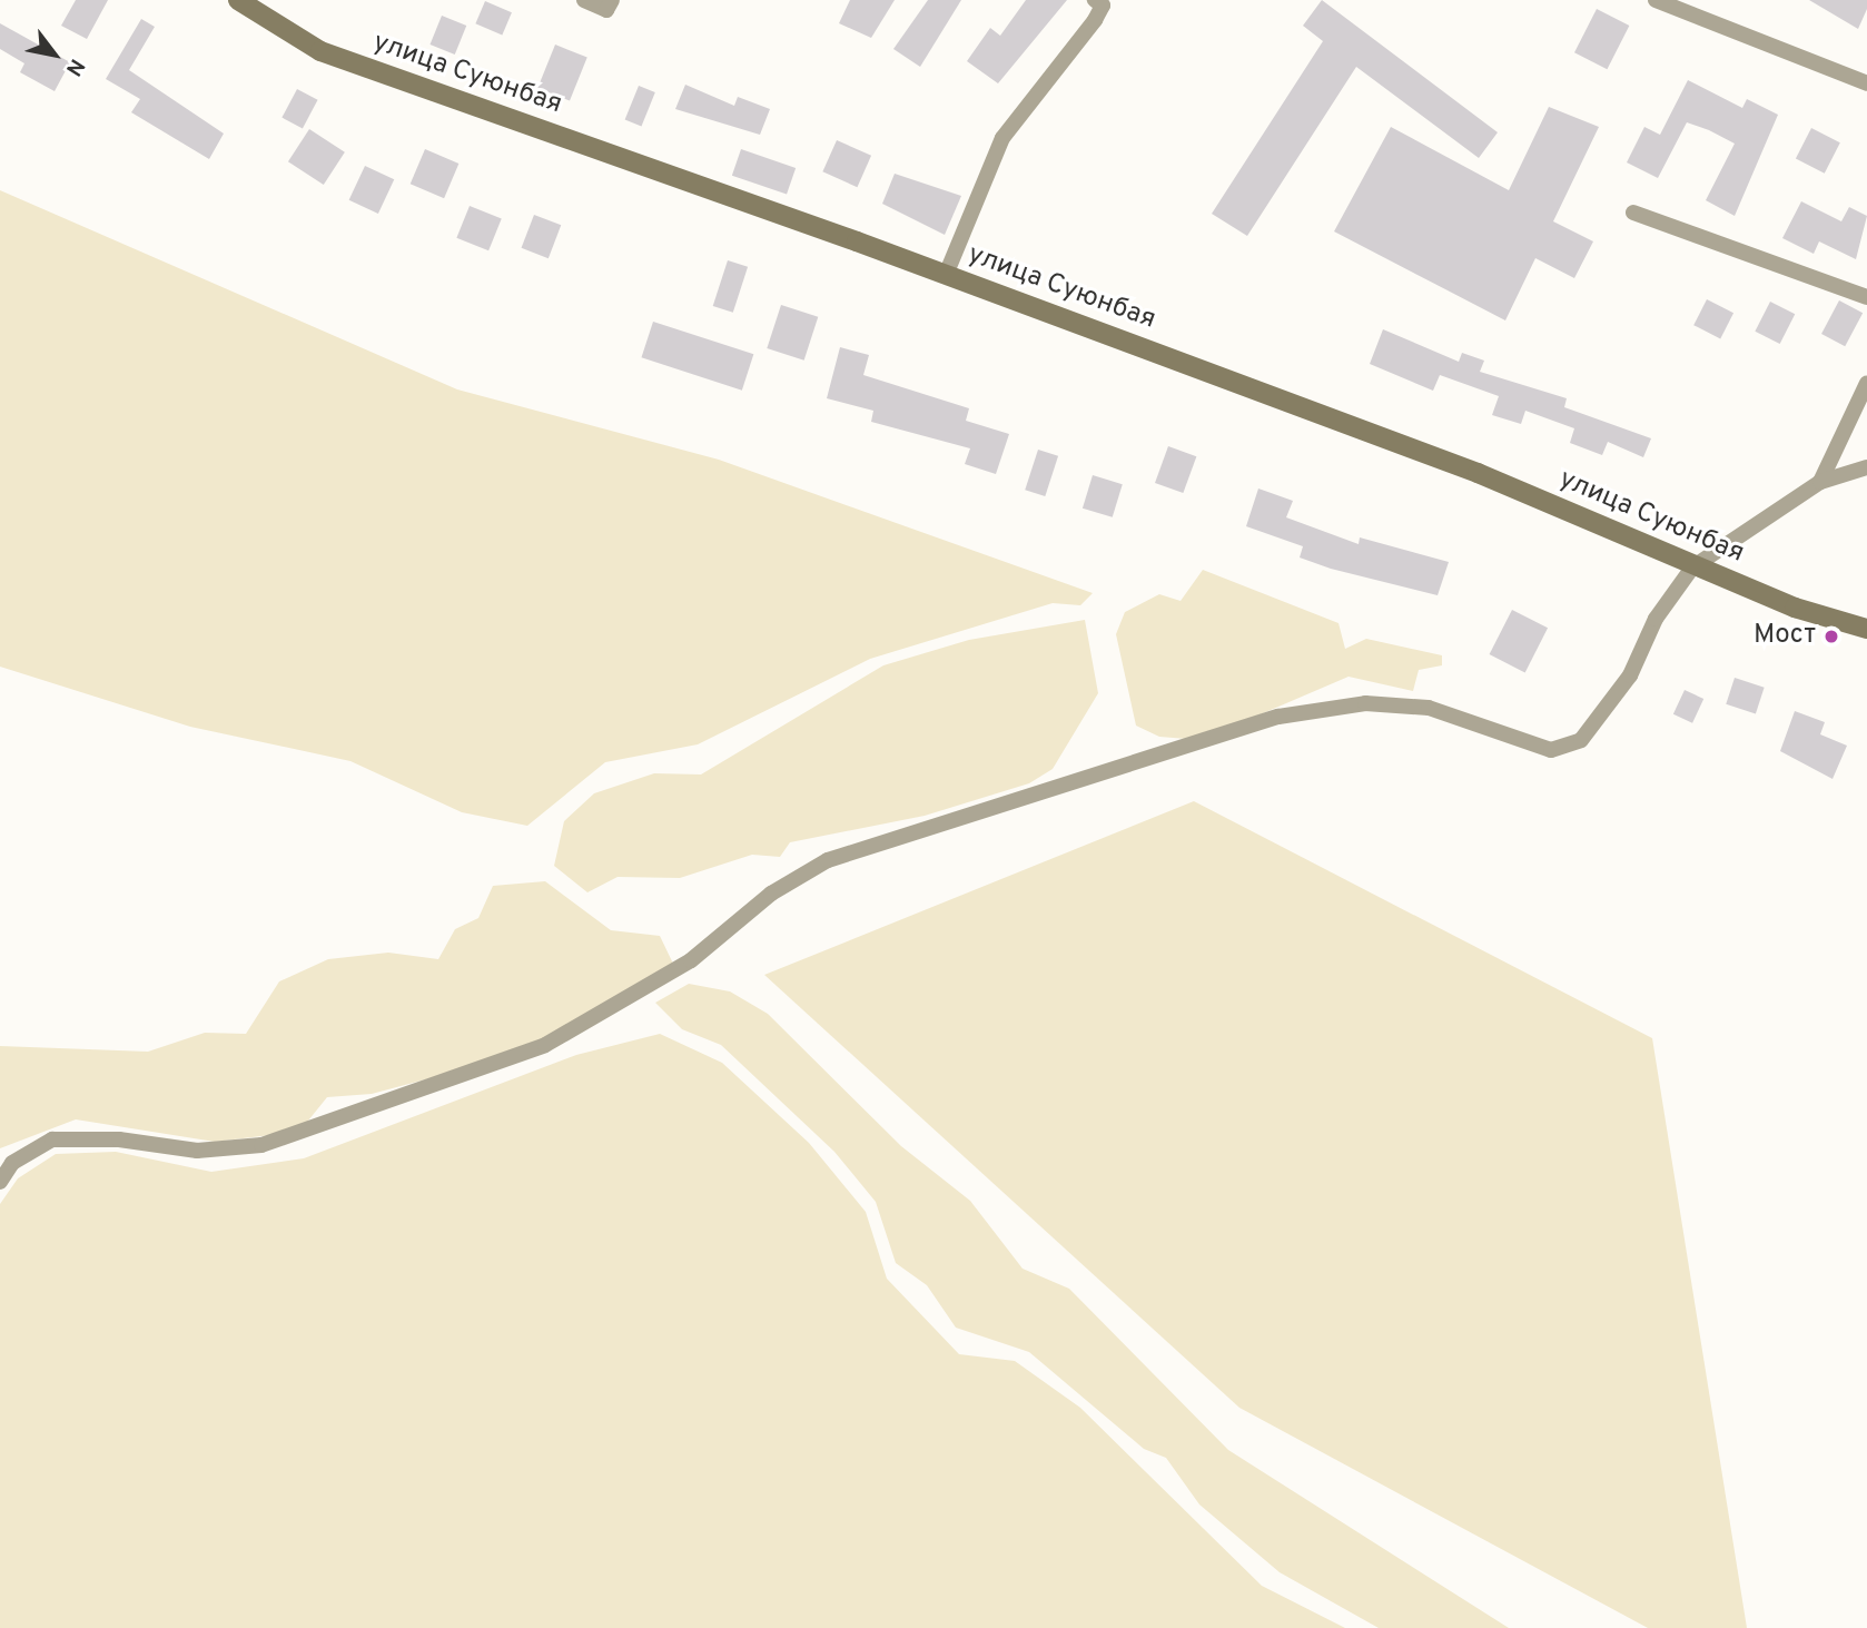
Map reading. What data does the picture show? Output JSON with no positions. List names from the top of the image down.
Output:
{
  "streets": {
    "main road": ["улица Суюнбая"]
  },
  "places": ["Мост"],
  "north": "bottom right"
}
